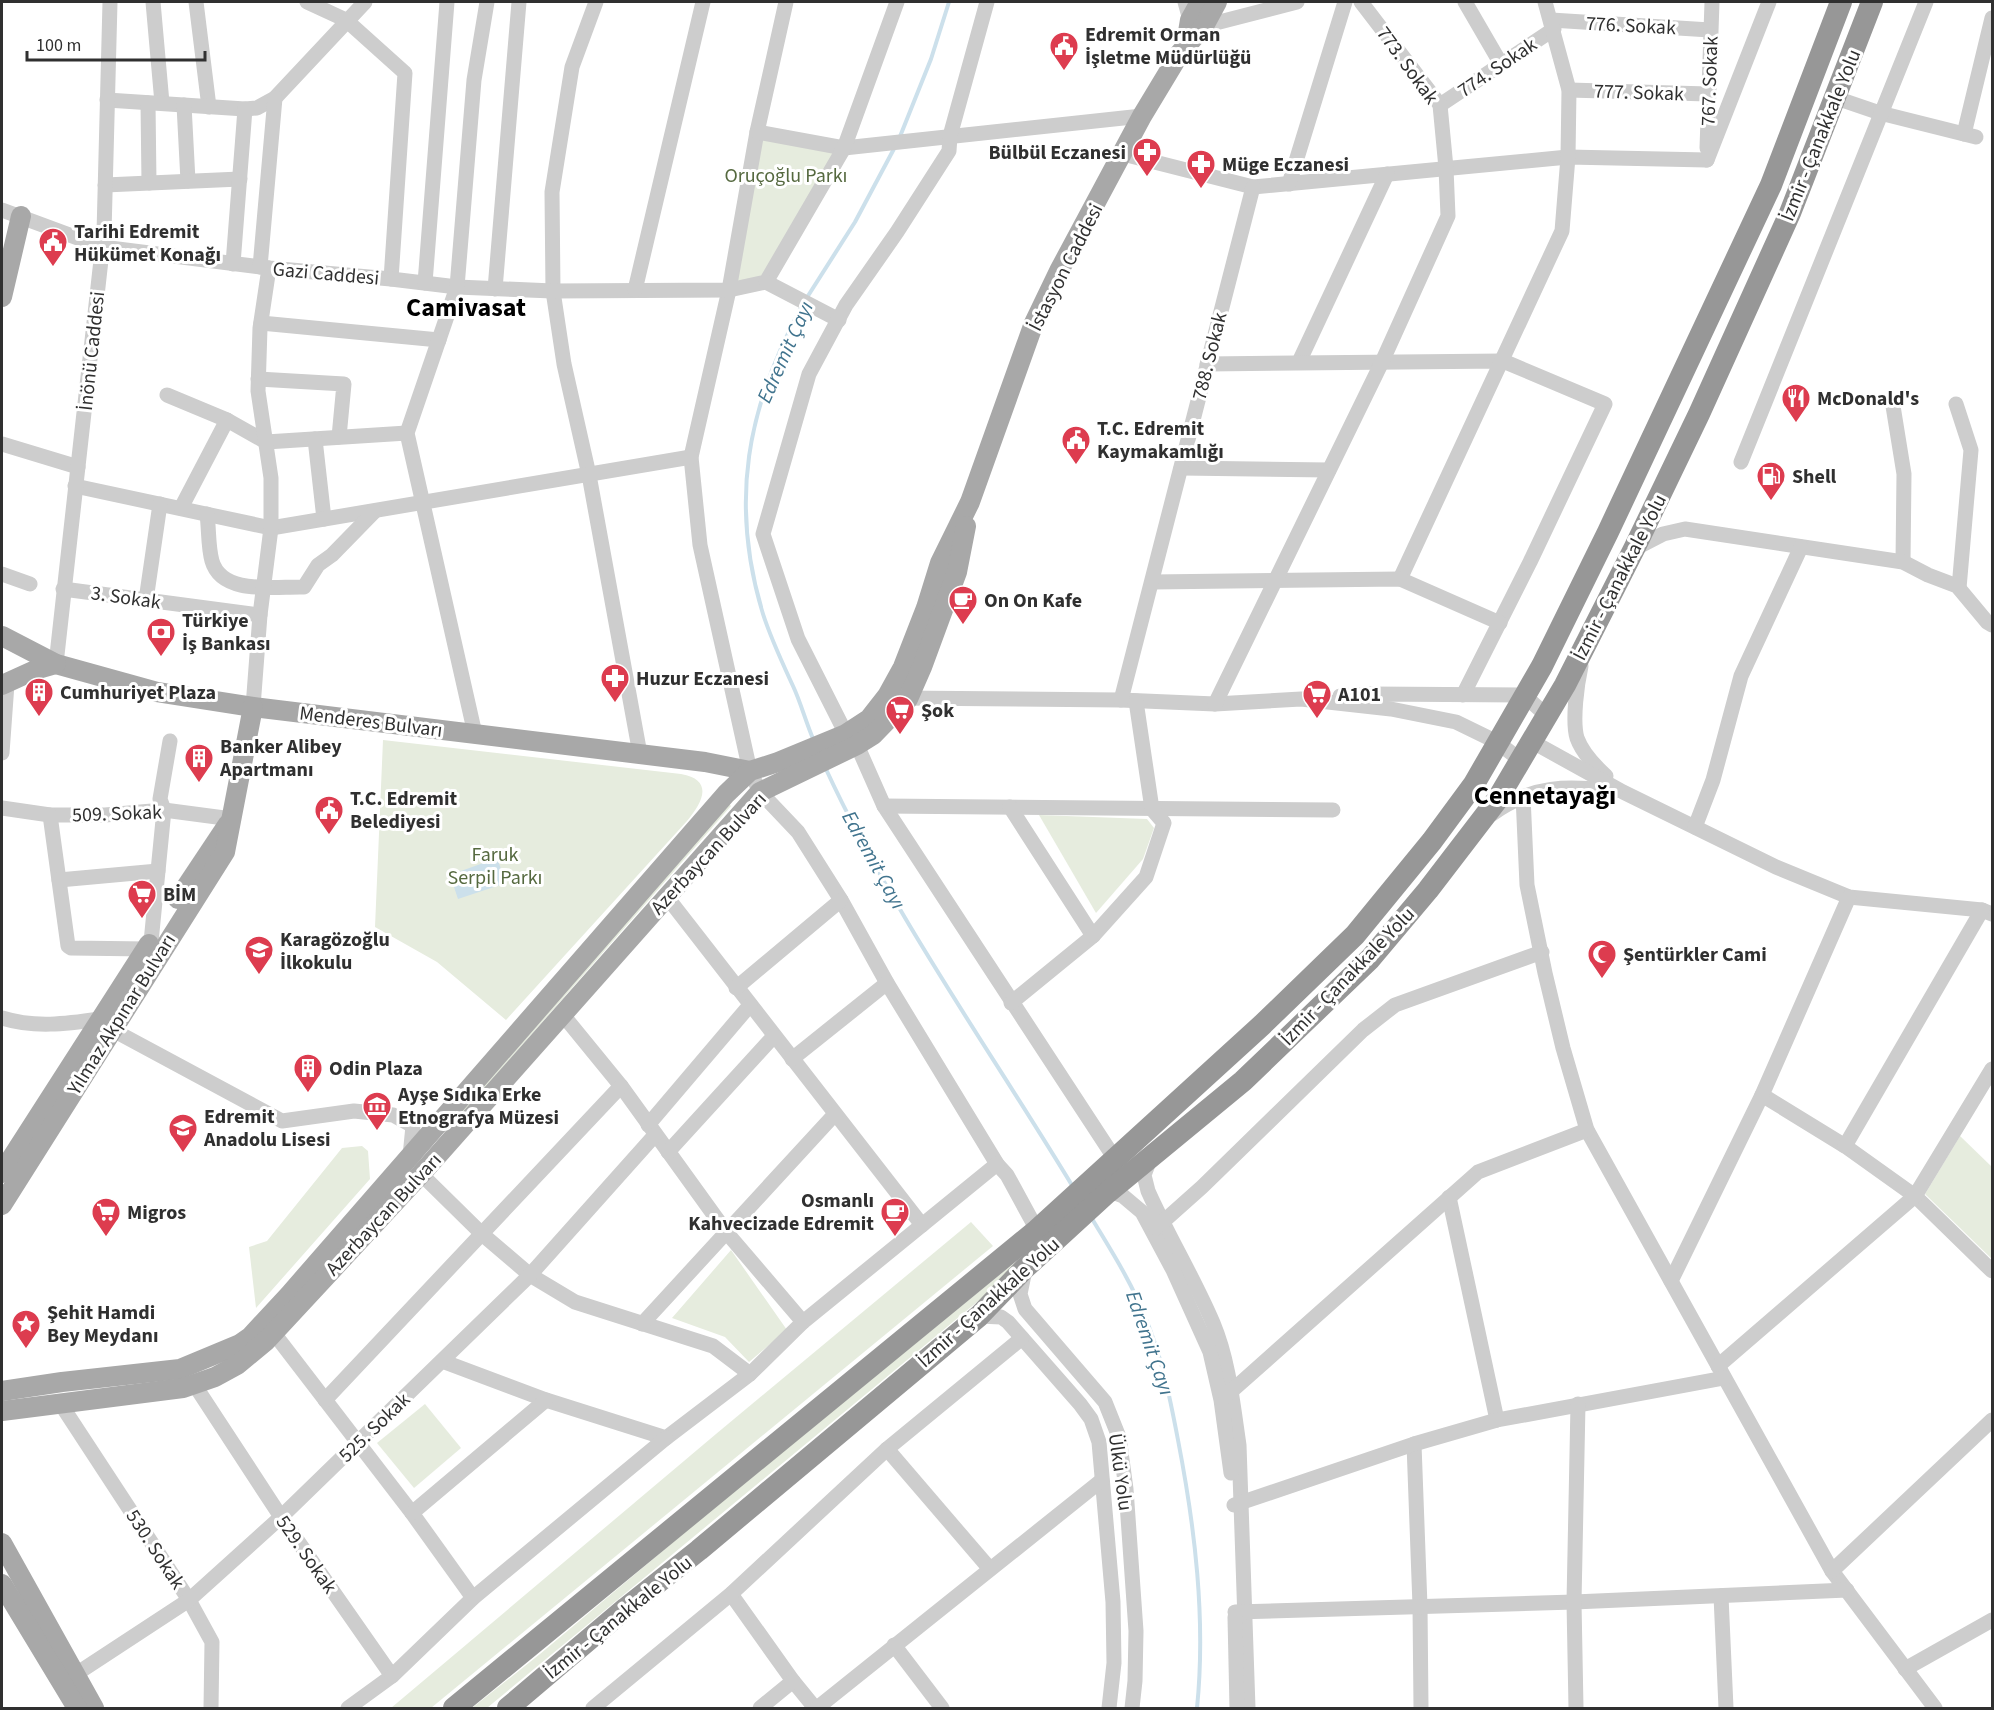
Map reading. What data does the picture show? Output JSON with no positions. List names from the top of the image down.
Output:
{
  "streets": {
    "highway": ["İzmir - Çanakkale Yolu"],
    "main road": [
      "İstasyon Caddesi",
      "Menderes Bulvarı",
      "Azerbaycan Bulvarı",
      "Yılmaz Akpınar Bulvarı"
    ],
    "street": [
      "776. Sokak",
      "773. Sokak",
      "774. Sokak",
      "767. Sokak",
      "777. Sokak",
      "Gazi Caddesi",
      "İnönü Caddesi",
      "788. Sokak",
      "3. Sokak",
      "509. Sokak",
      "525. Sokak",
      "Ülkü Yolu",
      "530. Sokak",
      "529. Sokak"
    ]
  },
  "crossings": [
    ["776. Sokak", "774. Sokak"],
    ["776. Sokak", "767. Sokak"],
    ["773. Sokak", "774. Sokak"],
    ["767. Sokak", "777. Sokak"],
    ["İzmir - Çanakkale Yolu", "Ülkü Yolu"],
    ["Gazi Caddesi", "İnönü Caddesi"],
    ["İnönü Caddesi", "3. Sokak"],
    ["İnönü Caddesi", "Menderes Bulvarı"],
    ["Menderes Bulvarı", "Azerbaycan Bulvarı"],
    ["Menderes Bulvarı", "Yılmaz Akpınar Bulvarı"],
    ["509. Sokak", "Yılmaz Akpınar Bulvarı"],
    ["Azerbaycan Bulvarı", "530. Sokak"],
    ["Azerbaycan Bulvarı", "529. Sokak"],
    ["525. Sokak", "530. Sokak"],
    ["525. Sokak", "529. Sokak"]
  ],
  "districts": ["Camivasat", "Cennetayağı"],
  "water": ["Edremit Çayı"],
  "parks": ["Oruçoğlu Parkı", "Faruk Serpil Parkı"],
  "places": {
    "public building": [
      "Edremit Orman İşletme Müdürlüğü",
      "Tarihi Edremit Hükümet Konağı",
      "T.C. Edremit Kaymakamlığı",
      "T.C. Edremit Belediyesi"
    ],
    "pharmacy": ["Bülbül Eczanesi", "Müge Eczanesi", "Huzur Eczanesi"],
    "restaurant": ["McDonald's"],
    "fuel station": ["Shell"],
    "cafe": ["On On Kafe", "Osmanlı Kahvecizade Edremit"],
    "bank": ["Türkiye İş Bankası"],
    "building": ["Cumhuriyet Plaza", "Banker Alibey Apartmanı", "Odin Plaza"],
    "supermarket": [
      "A101",
      "Şok",
      "BİM",
      "Migros"
    ],
    "school or university": ["Karagözoğlu İlkokulu", "Edremit Anadolu Lisesi"],
    "mosque": ["Şentürkler Cami"],
    "museum": ["Ayşe Sıdıka Erke Etnografya Müzesi"],
    "place": ["Şehit Hamdi Bey Meydanı"]
  },
  "scale_bar": "100 m"
}
